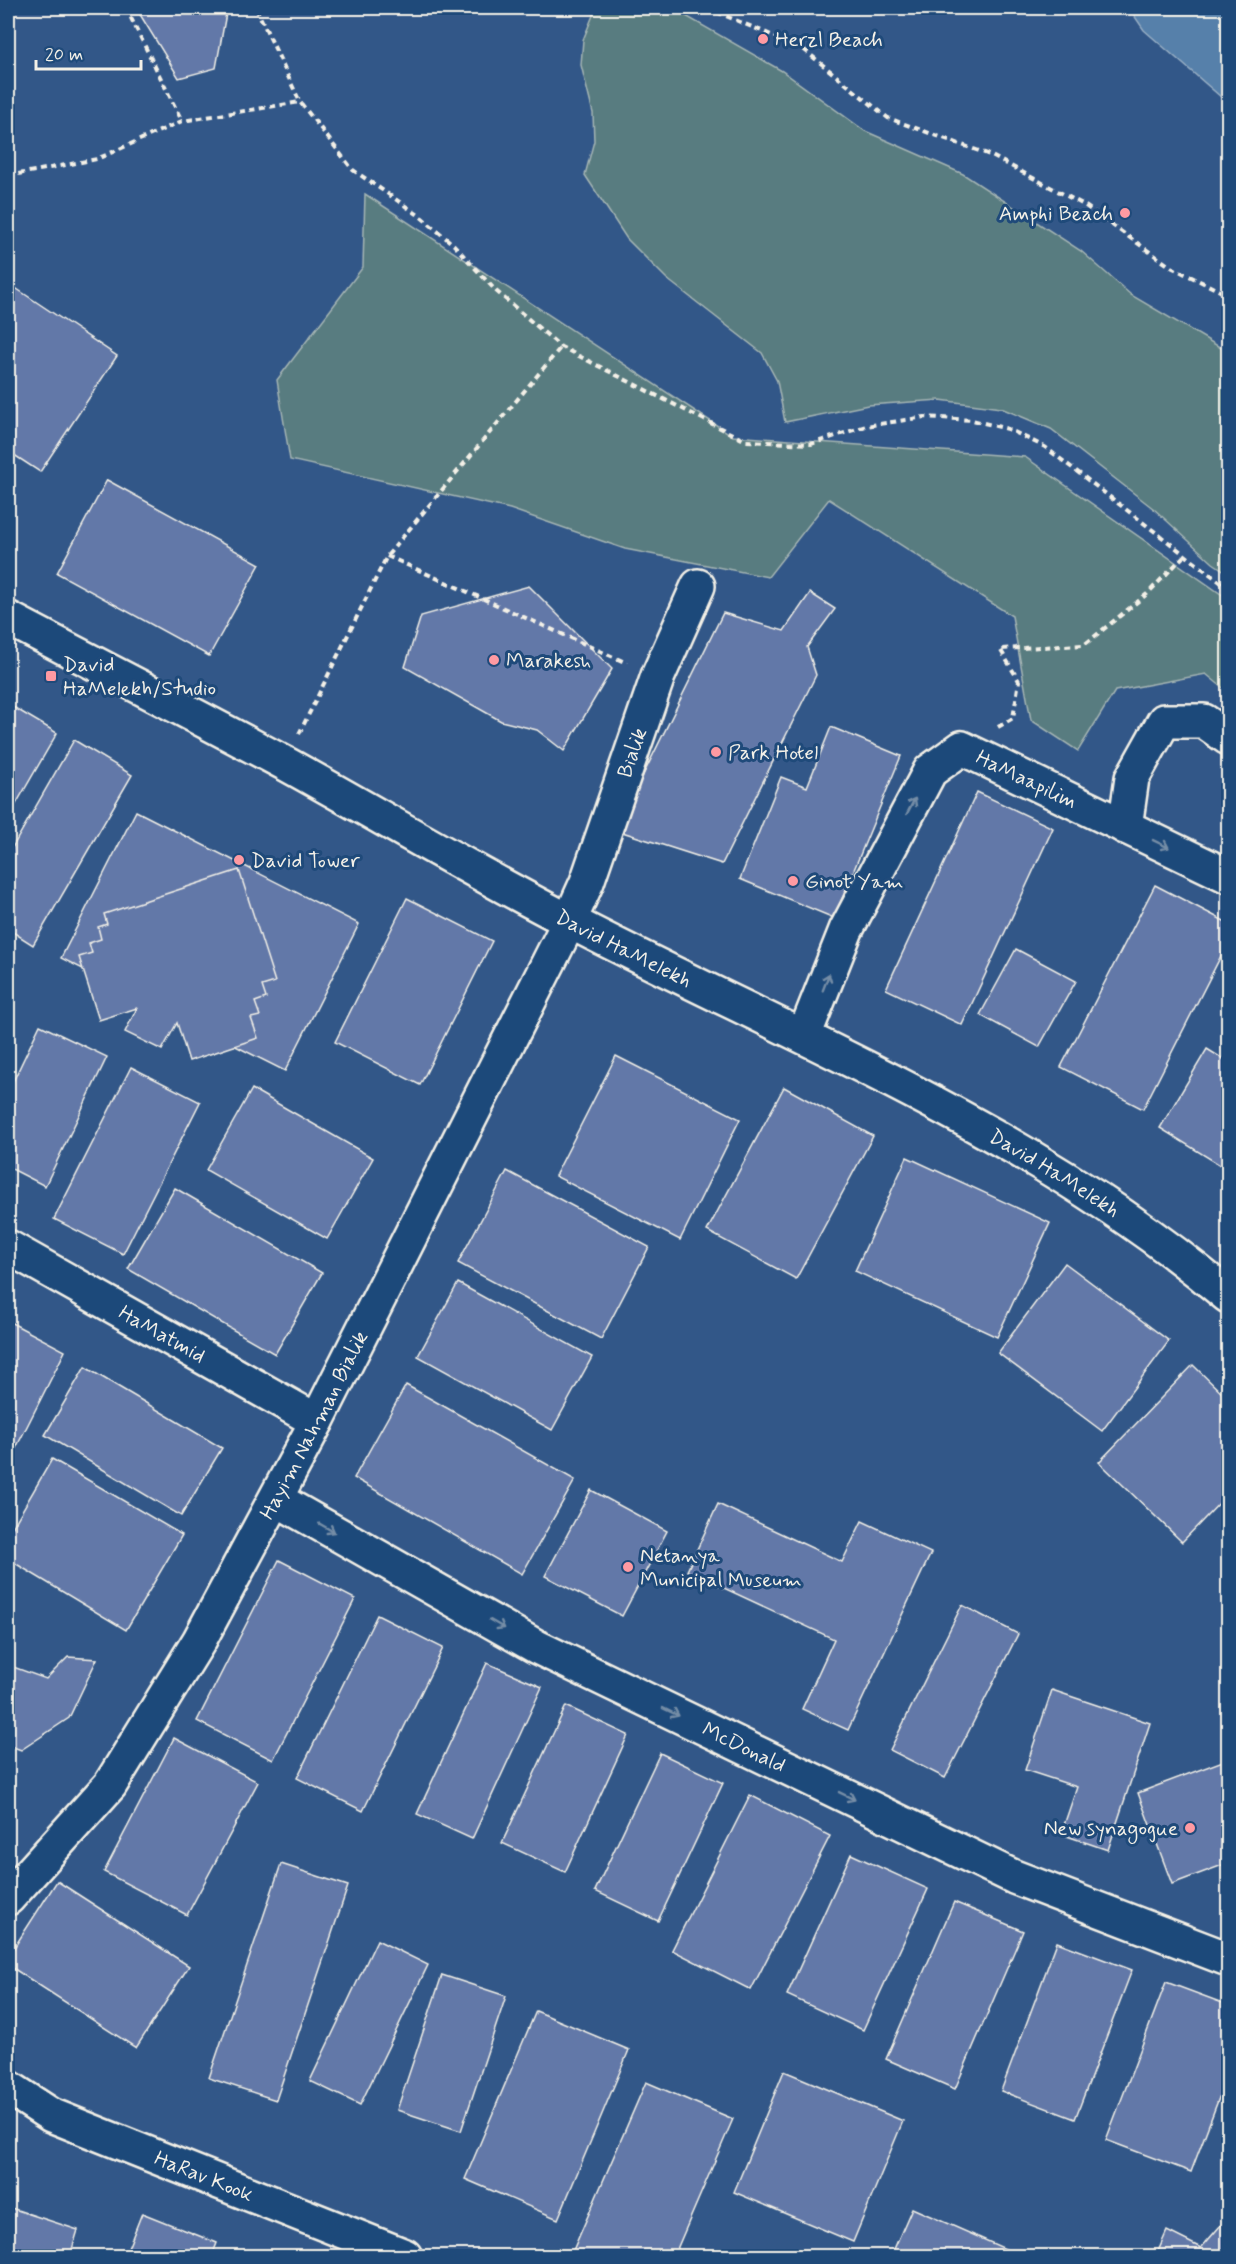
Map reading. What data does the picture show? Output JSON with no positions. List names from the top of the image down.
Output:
{
  "streets": {
    "street": [
      "Bialik",
      "HaMaapilim",
      "David HaMelekh",
      "HaMatmid",
      "Hayim Nahman Bialik",
      "McDonald",
      "HaRav Kook"
    ]
  },
  "crossings": [
    ["Bialik", "David HaMelekh"],
    ["Bialik", "Hayim Nahman Bialik"],
    ["HaMaapilim", "David HaMelekh"],
    ["David HaMelekh", "Hayim Nahman Bialik"],
    ["HaMatmid", "Hayim Nahman Bialik"],
    ["Hayim Nahman Bialik", "McDonald"]
  ],
  "one_way": ["McDonald"],
  "places": {
    "other": [
      "Herzl Beach",
      "Amphi Beach",
      "Marakesh",
      "Park Hotel",
      "David Tower",
      "Ginot Yam",
      "Netanya Municipal Museum",
      "New synagogue"
    ],
    "transit": ["David HaMelekh/Studio"]
  },
  "scale_bar": "20 m"
}
